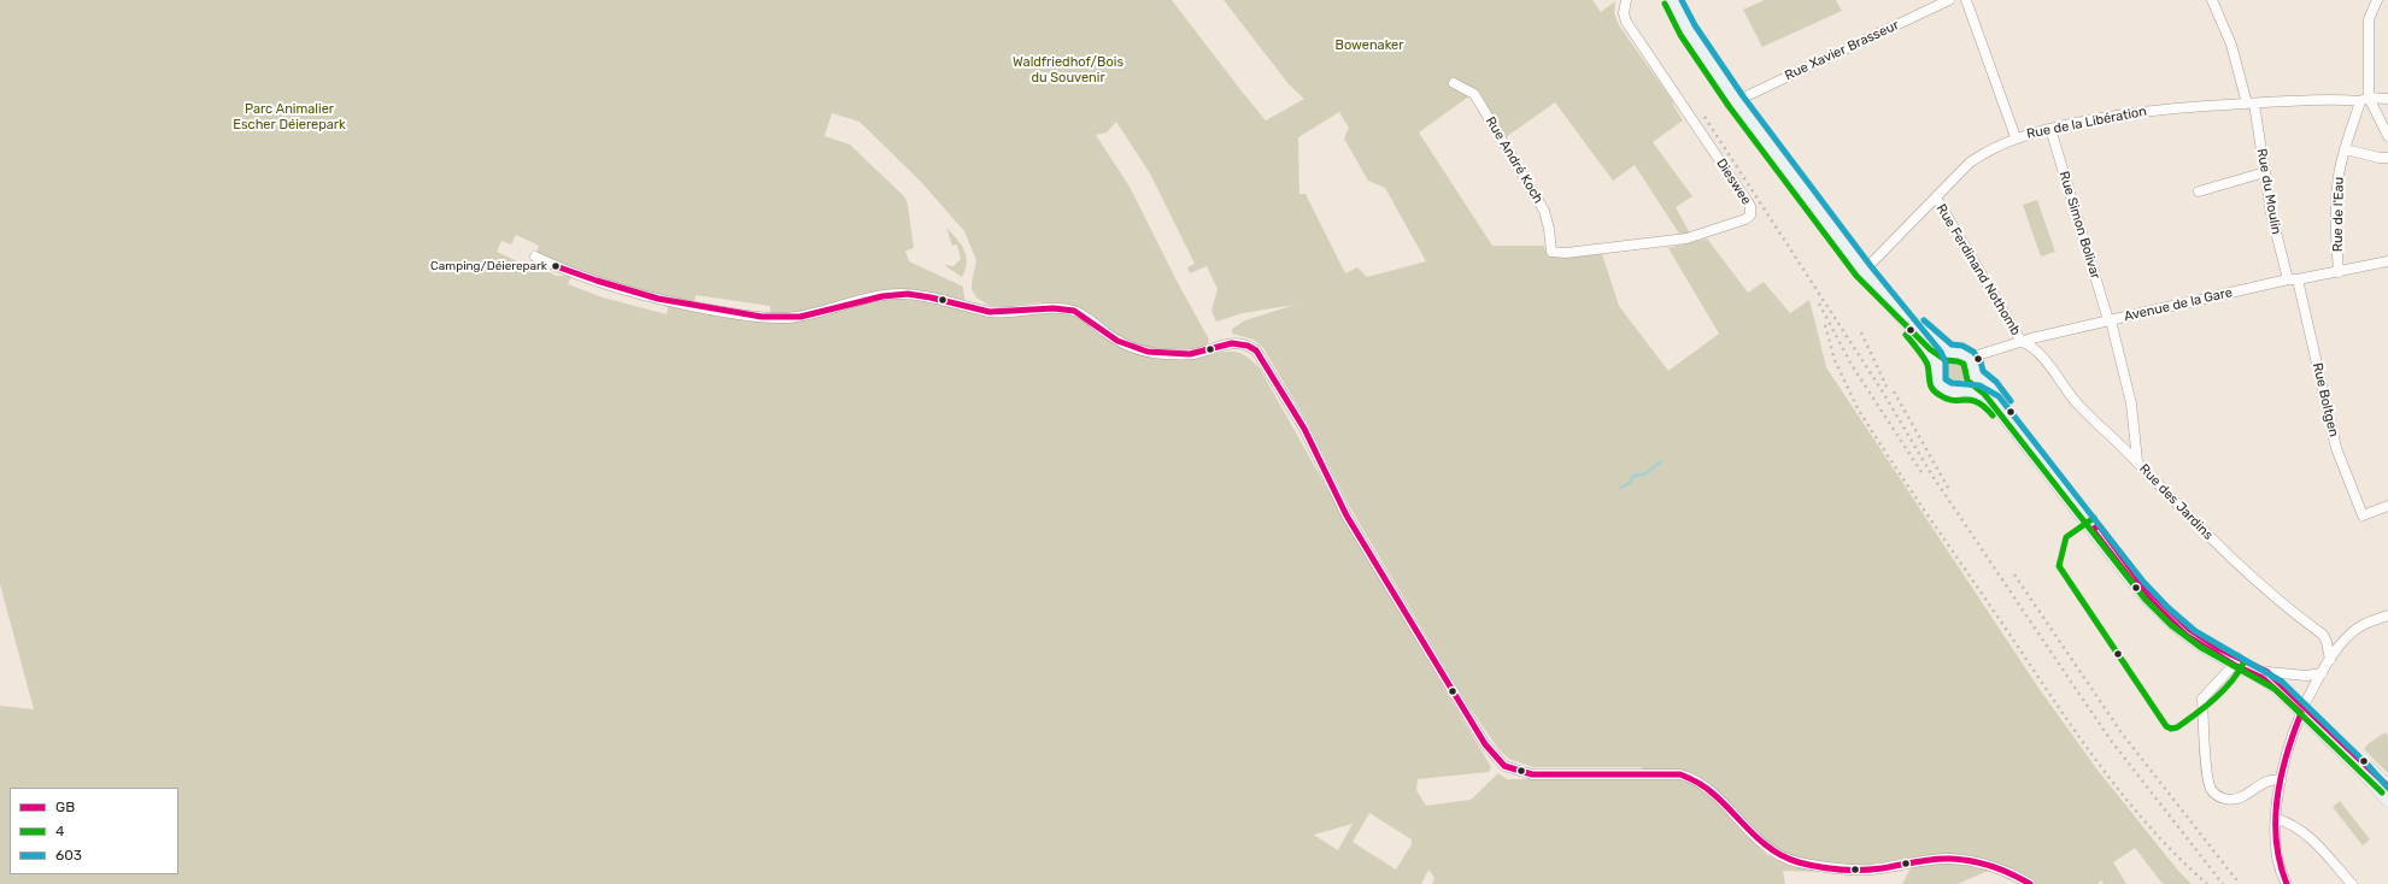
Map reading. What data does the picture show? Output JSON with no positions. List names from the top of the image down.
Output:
{
  "streets": {
    "street": [
      "Rue Xavier Brasseur",
      "Rue de la Libération",
      "Rue André Koch",
      "Dieswee",
      "Rue du Moulin",
      "Rue de l'Eau",
      "Rue Simon Bolivar",
      "Rue Ferdinand Nothomb",
      "Avenue de la Gare",
      "Rue Boltgen",
      "Rue des Jardins"
    ]
  },
  "crossings": [
    ["Rue de la Libération", "Rue du Moulin"],
    ["Rue de la Libération", "Rue de l'Eau"],
    ["Rue de la Libération", "Rue Simon Bolivar"],
    ["Rue de la Libération", "Rue Ferdinand Nothomb"],
    ["Rue André Koch", "Dieswee"],
    ["Rue du Moulin", "Avenue de la Gare"],
    ["Rue du Moulin", "Rue Boltgen"],
    ["Rue de l'Eau", "Avenue de la Gare"],
    ["Rue Simon Bolivar", "Avenue de la Gare"],
    ["Rue Simon Bolivar", "Rue des Jardins"],
    ["Rue Ferdinand Nothomb", "Avenue de la Gare"],
    ["Rue Ferdinand Nothomb", "Rue des Jardins"],
    ["Avenue de la Gare", "Rue Boltgen"],
    ["Avenue de la Gare", "Rue des Jardins"]
  ],
  "parks": ["Bowenaker", "Waldfriedhof/Bois du Souvenir", "Parc Animalier Escher Déierepark"],
  "places": ["Camping/Déierepark"],
  "lines": ["transit line 603", "transit line 4", "transit line GB"],
  "legend": ["GB", "4", "603"]
}
